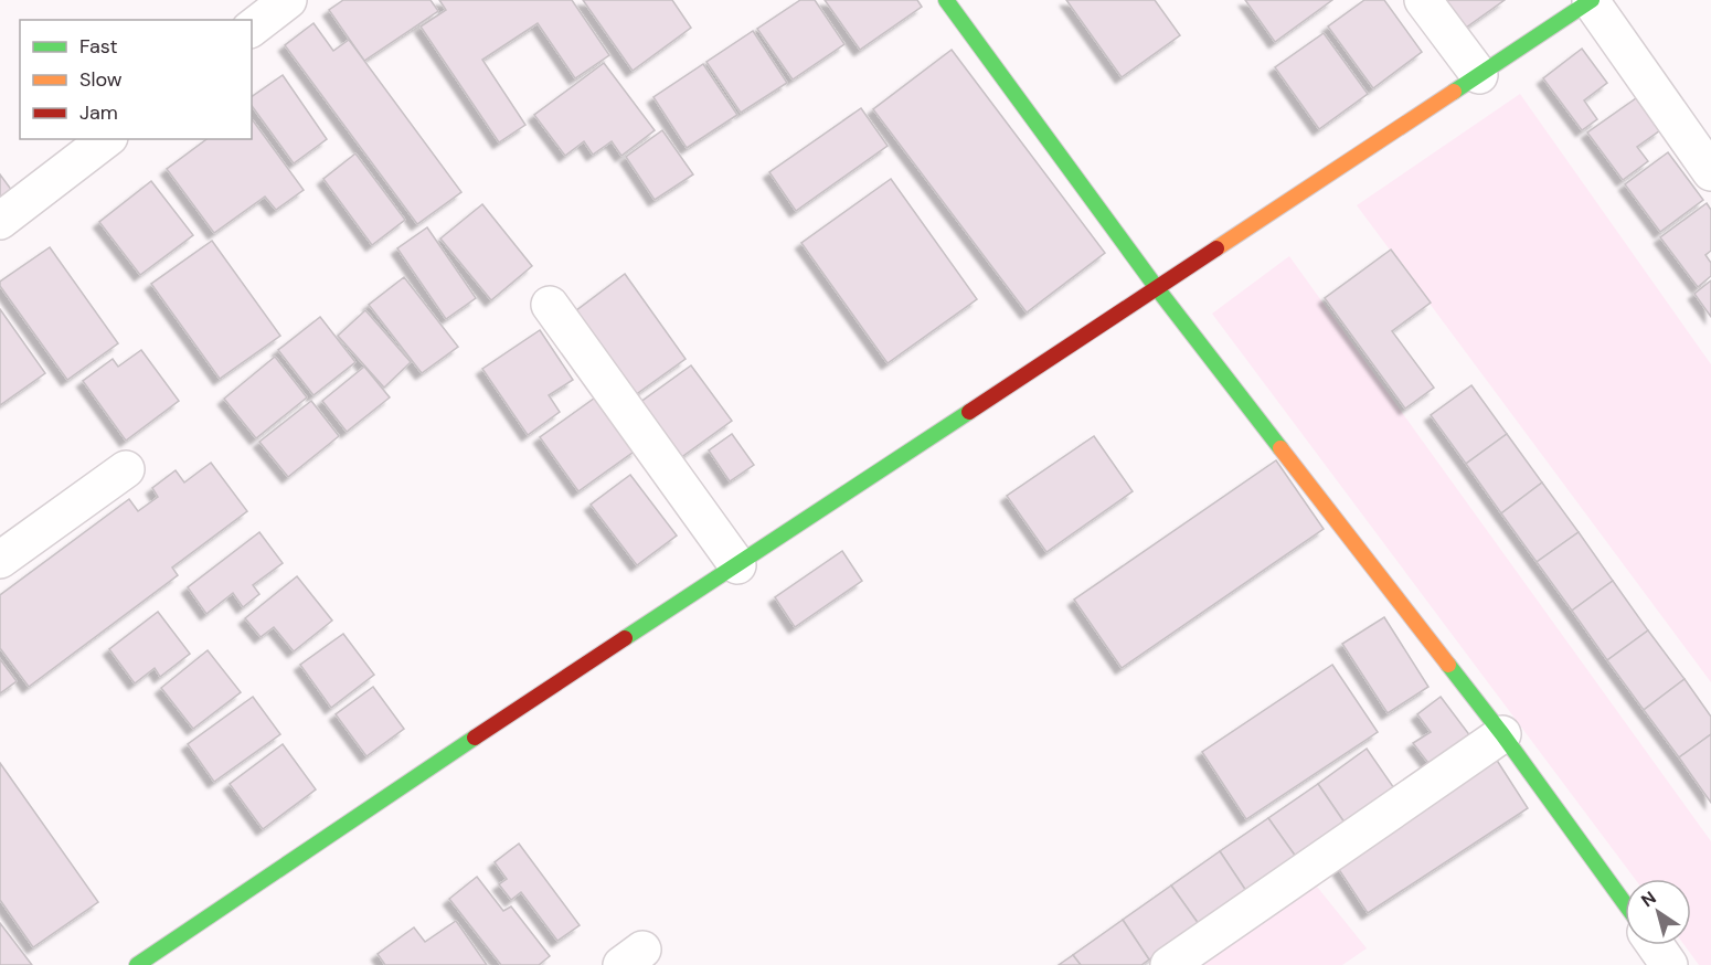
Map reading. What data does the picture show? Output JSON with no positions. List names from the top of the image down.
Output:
{
  "legend": ["Fast", "Slow", "Jam"],
  "north": "top left"
}
